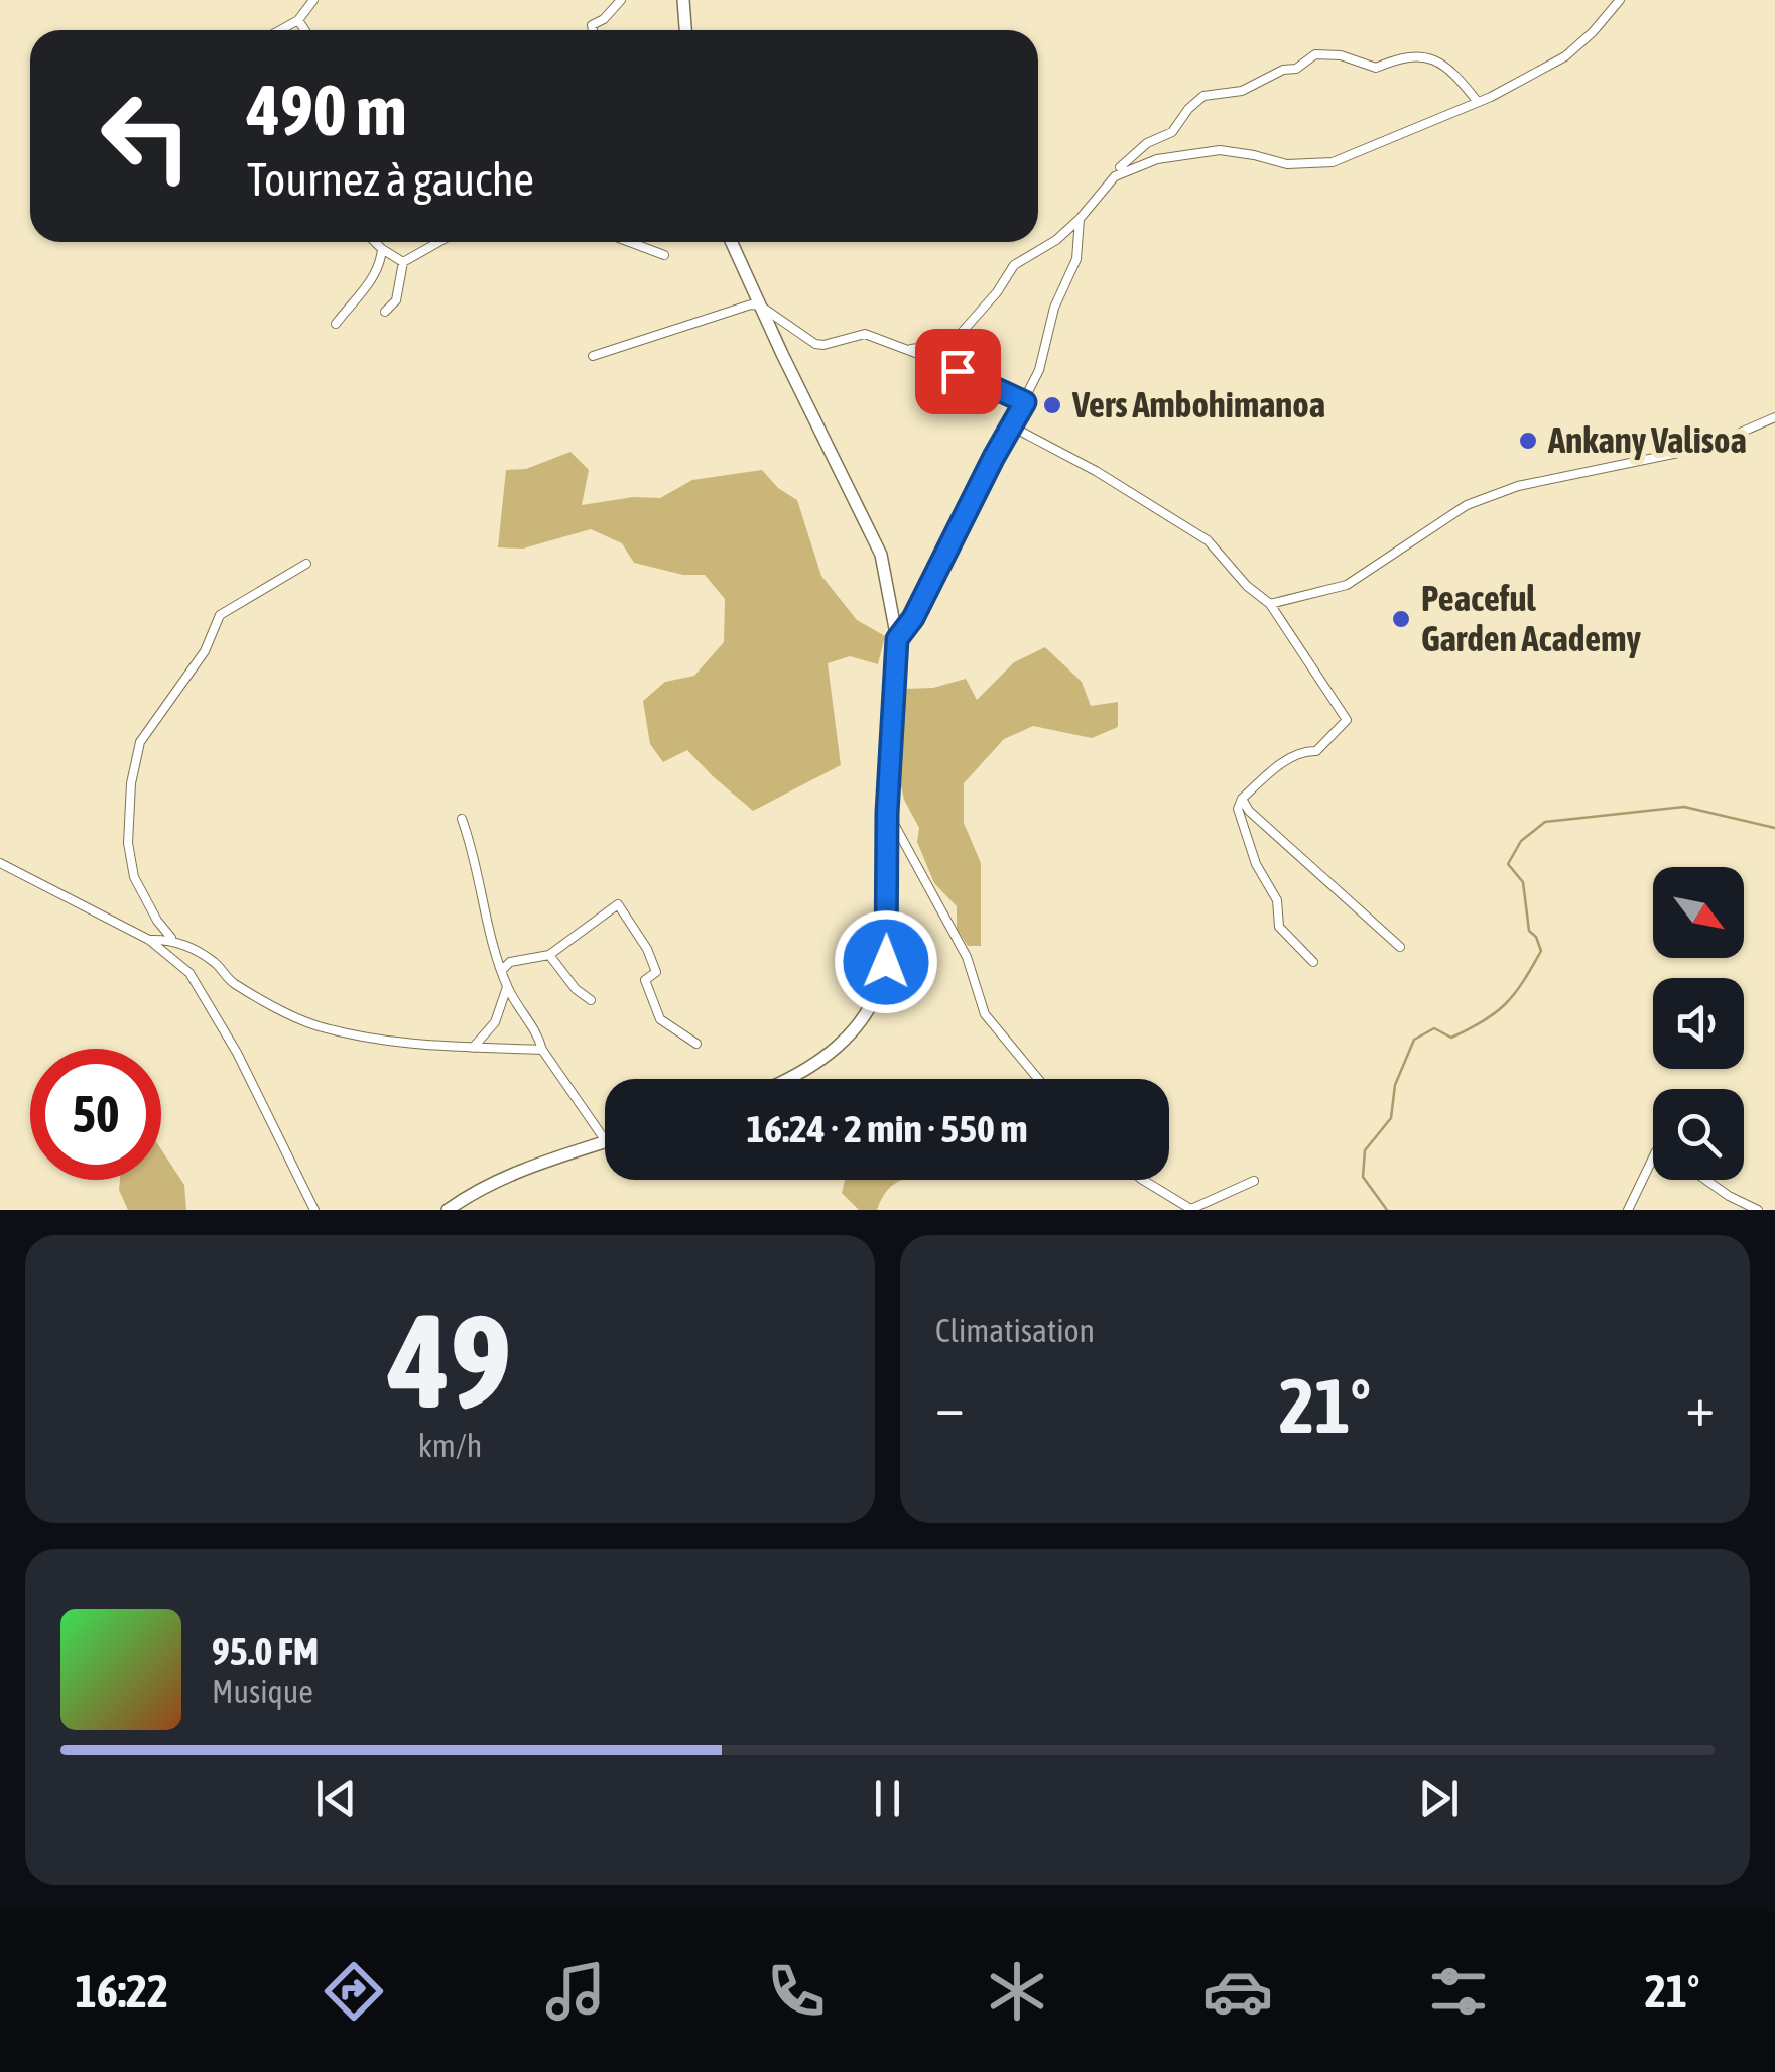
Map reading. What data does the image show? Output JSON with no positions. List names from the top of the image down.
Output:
{
  "places": ["Vers Ambohimanoa", "Ankany Valisoa", "Peaceful Garden Academy"],
  "north": "bottom right",
  "page": {
    "turn": ["490 m", "Tournez à gauche"],
    "limit": "50",
    "trip": "16:24 · 2 min · 550 m",
    "tile": [
      ["49", "km/h"],
      "Climatisation"
    ],
    "heat": ["−", "21°", "+"],
    "song": ["95.0 FM", "Musique"],
    "tabs": ["16:22", "21°"]
  }
}
